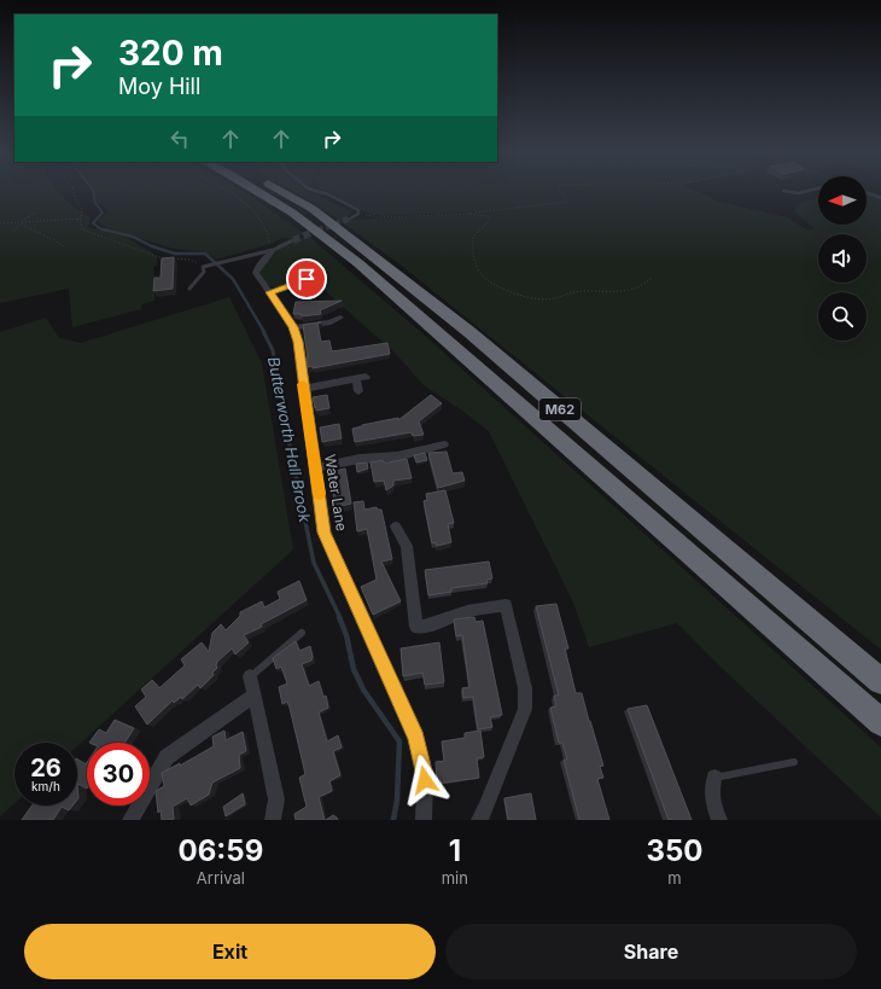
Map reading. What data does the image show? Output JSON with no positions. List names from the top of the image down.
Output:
{
  "streets": {
    "highway": ["M62"],
    "street": ["Water Lane"]
  },
  "water": ["Butterworth Hall Brook"],
  "north": "left",
  "page": {
    "turn": ["320 m", "Moy Hill"],
    "speed": "26 km/h",
    "limit": "30",
    "eta": [
      "06:59",
      "Arrival",
      "1",
      "min",
      "350",
      "m"
    ],
    "buttons": ["Exit", "Share"]
  }
}
